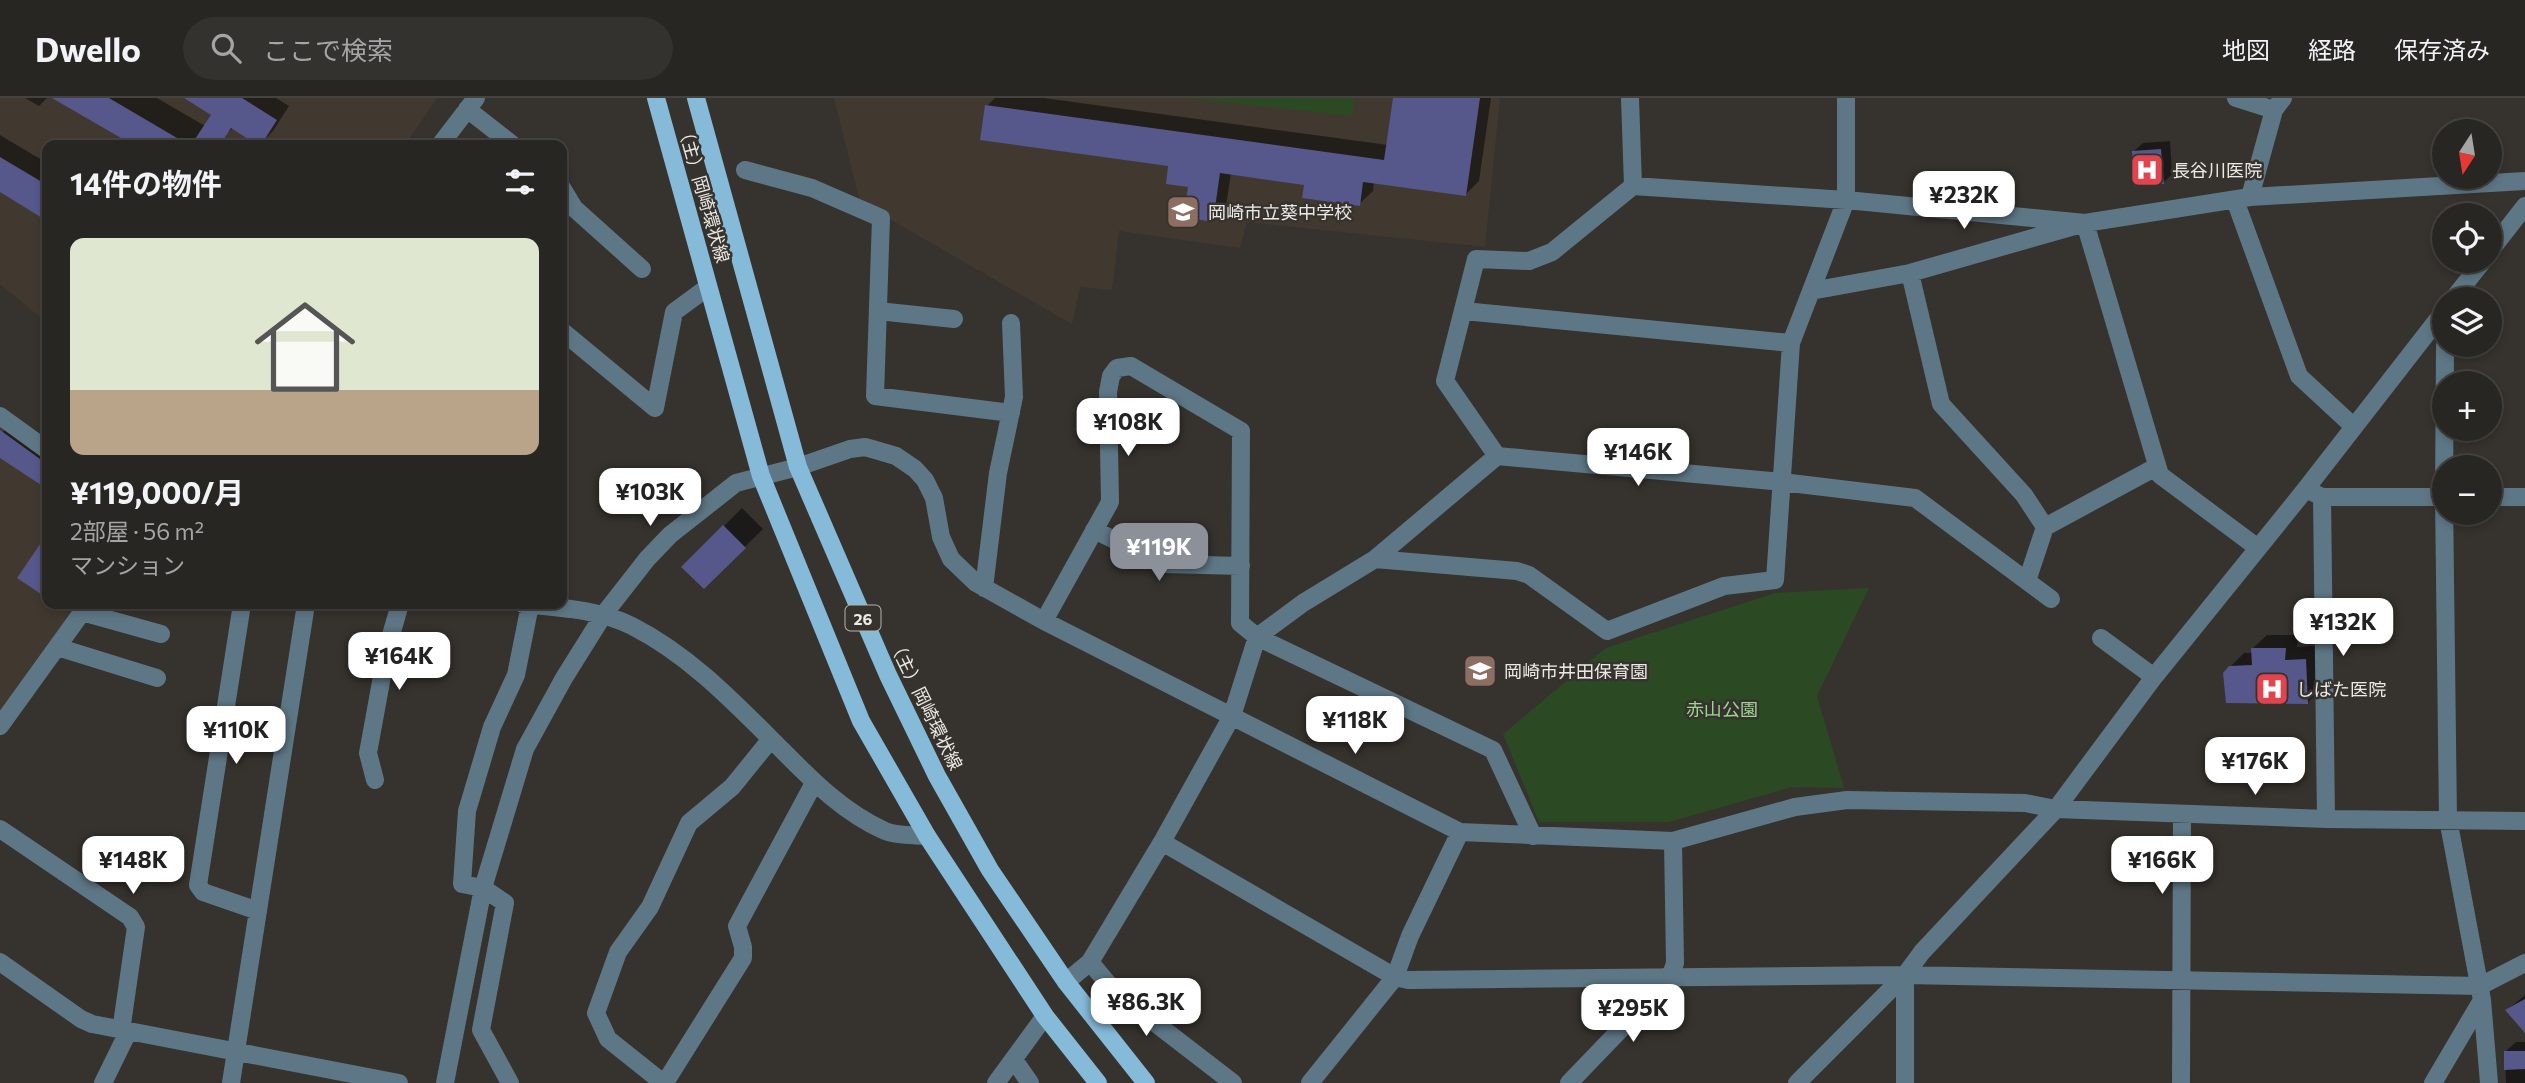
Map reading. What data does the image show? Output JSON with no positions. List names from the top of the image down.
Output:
{
  "streets": {
    "main road": ["（主）岡崎環状線", "26"]
  },
  "parks": ["赤山公園"],
  "places": {
    "hospital": ["長谷川医院", "しばた医院"],
    "school or university": ["岡崎市立葵中学校", "岡崎市井田保育園"]
  },
  "north": "bottom",
  "page": {
    "header": "Dwello",
    "search": "ここで検索",
    "nav": ["地図", "経路", "保存済み"],
    "map_buttons": ["+", "−"],
    "heading": "14件の物件",
    "price": [
      "¥232K",
      "¥108K",
      "¥146K",
      "¥103K",
      "¥119K",
      "¥132K",
      "¥164K",
      "¥118K",
      "¥110K",
      "¥176K",
      "¥148K",
      "¥166K",
      "¥86.3K",
      "¥295K"
    ],
    "list": [
      {
        "name": "¥119,000/月",
        "note": "2部屋 · 56 m² · マンション"
      }
    ]
  }
}
